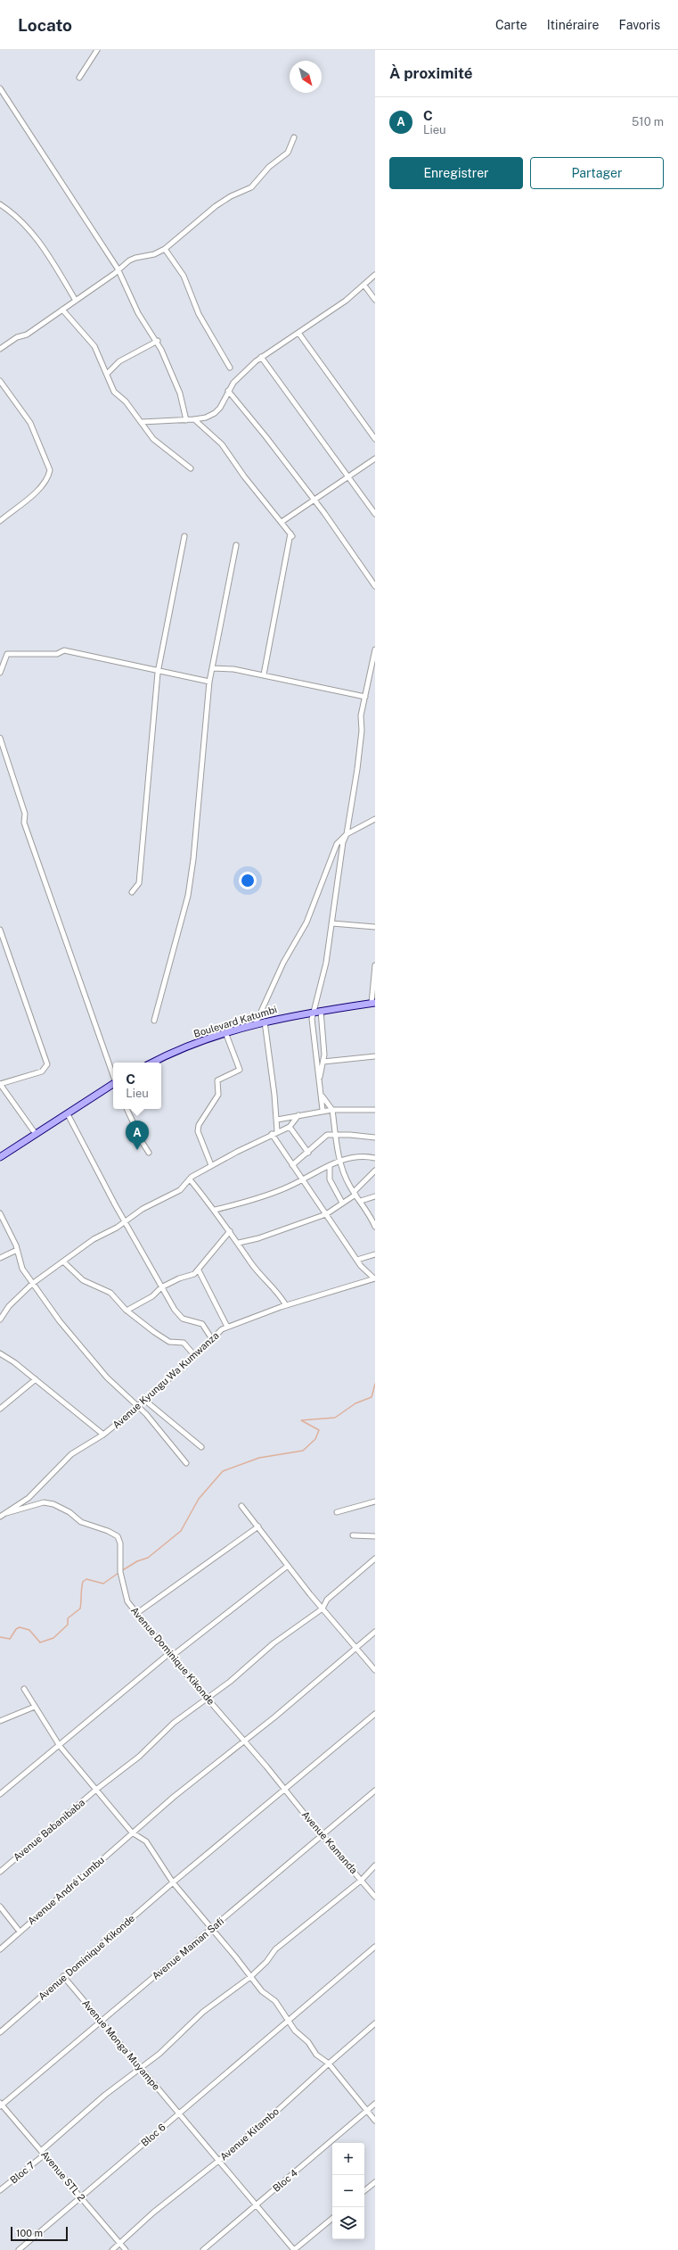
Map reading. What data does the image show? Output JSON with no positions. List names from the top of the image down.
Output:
{
  "streets": {
    "street": [
      "Boulevard Katumbi",
      "Avenue Kyungu Wa Kumwanza",
      "Avenue Dominique Kikonde",
      "Avenue Babanibaba",
      "Avenue Kamanda",
      "Avenue André Lumbu",
      "Avenue Maman Safi",
      "Avenue Monga Muyampe",
      "Avenue Kitambo",
      "Bloc 6",
      "Bloc 7",
      "Avenue STL 2",
      "Bloc 4"
    ]
  },
  "crossings": [
    ["Avenue Kyungu Wa Kumwanza", "Avenue Dominique Kikonde"],
    ["Avenue Dominique Kikonde", "Avenue Babanibaba"],
    ["Avenue Dominique Kikonde", "Avenue Kamanda"],
    ["Avenue Dominique Kikonde", "Avenue André Lumbu"],
    ["Avenue Dominique Kikonde", "Avenue Monga Muyampe"],
    ["Avenue Kamanda", "Avenue Maman Safi"],
    ["Avenue Kamanda", "Bloc 7"],
    ["Avenue Maman Safi", "Avenue Monga Muyampe"],
    ["Avenue Maman Safi", "Avenue STL 2"],
    ["Avenue Monga Muyampe", "Avenue Kitambo"],
    ["Avenue Monga Muyampe", "Bloc 6"],
    ["Avenue Monga Muyampe", "Bloc 7"],
    ["Avenue Monga Muyampe", "Bloc 4"],
    ["Avenue Kitambo", "Avenue STL 2"],
    ["Bloc 6", "Avenue STL 2"],
    ["Bloc 7", "Avenue STL 2"]
  ],
  "scale_bar": "100 m",
  "north": "bottom right",
  "page": {
    "header": "Locato",
    "nav": ["Carte", "Itinéraire", "Favoris"],
    "heading": "À proximité",
    "list": [
      {
        "mark": "A",
        "name": "C",
        "note": "Lieu",
        "value": "510 m"
      }
    ],
    "buttons": ["Enregistrer", "Partager"],
    "popup": ["C", "Lieu"],
    "pins": "A",
    "map_buttons": ["+", "−"],
    "scale": "100 m"
  }
}
